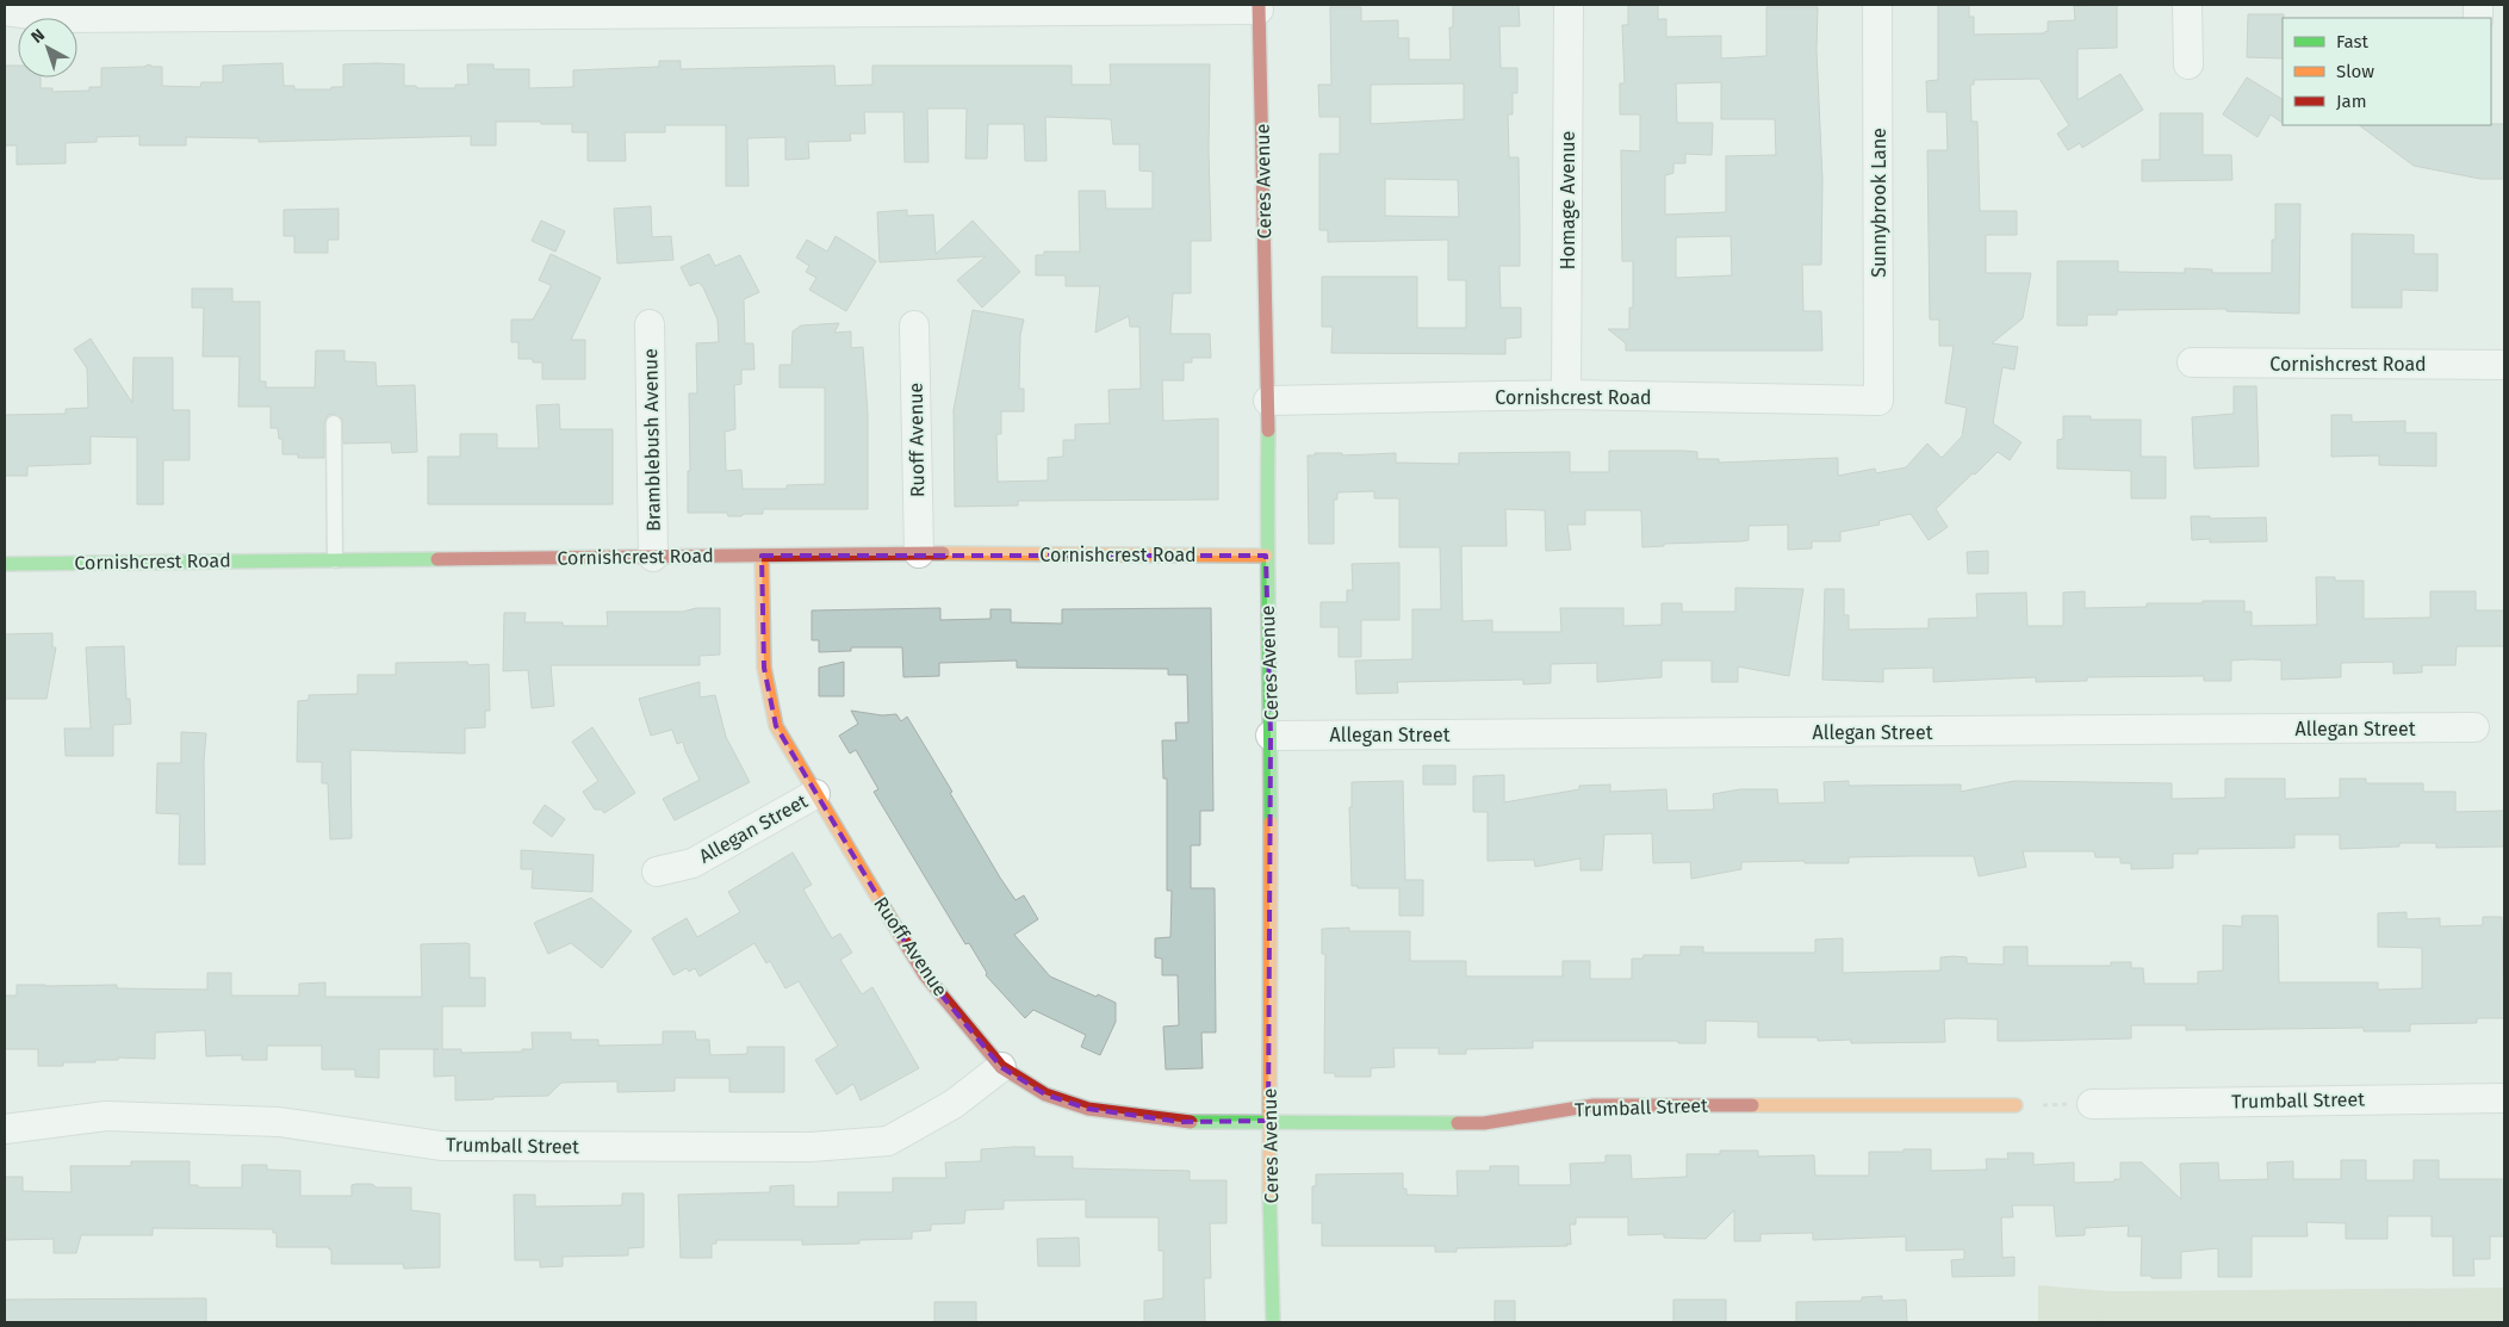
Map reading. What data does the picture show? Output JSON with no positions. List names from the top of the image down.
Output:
{
  "streets": {
    "street": [
      "Ceres Avenue",
      "Homage Avenue",
      "Sunnybrook Lane",
      "Cornishcrest Road",
      "Bramblebush Avenue",
      "Ruoff Avenue",
      "Allegan Street",
      "Trumball Street"
    ]
  },
  "crossings": [
    ["Ceres Avenue", "Cornishcrest Road"],
    ["Ceres Avenue", "Ruoff Avenue"],
    ["Ceres Avenue", "Allegan Street"],
    ["Ceres Avenue", "Trumball Street"],
    ["Homage Avenue", "Cornishcrest Road"],
    ["Sunnybrook Lane", "Cornishcrest Road"],
    ["Cornishcrest Road", "Bramblebush Avenue"],
    ["Cornishcrest Road", "Ruoff Avenue"],
    ["Ruoff Avenue", "Allegan Street"],
    ["Ruoff Avenue", "Trumball Street"]
  ],
  "legend": ["Fast", "Slow", "Jam"],
  "north": "top left"
}
